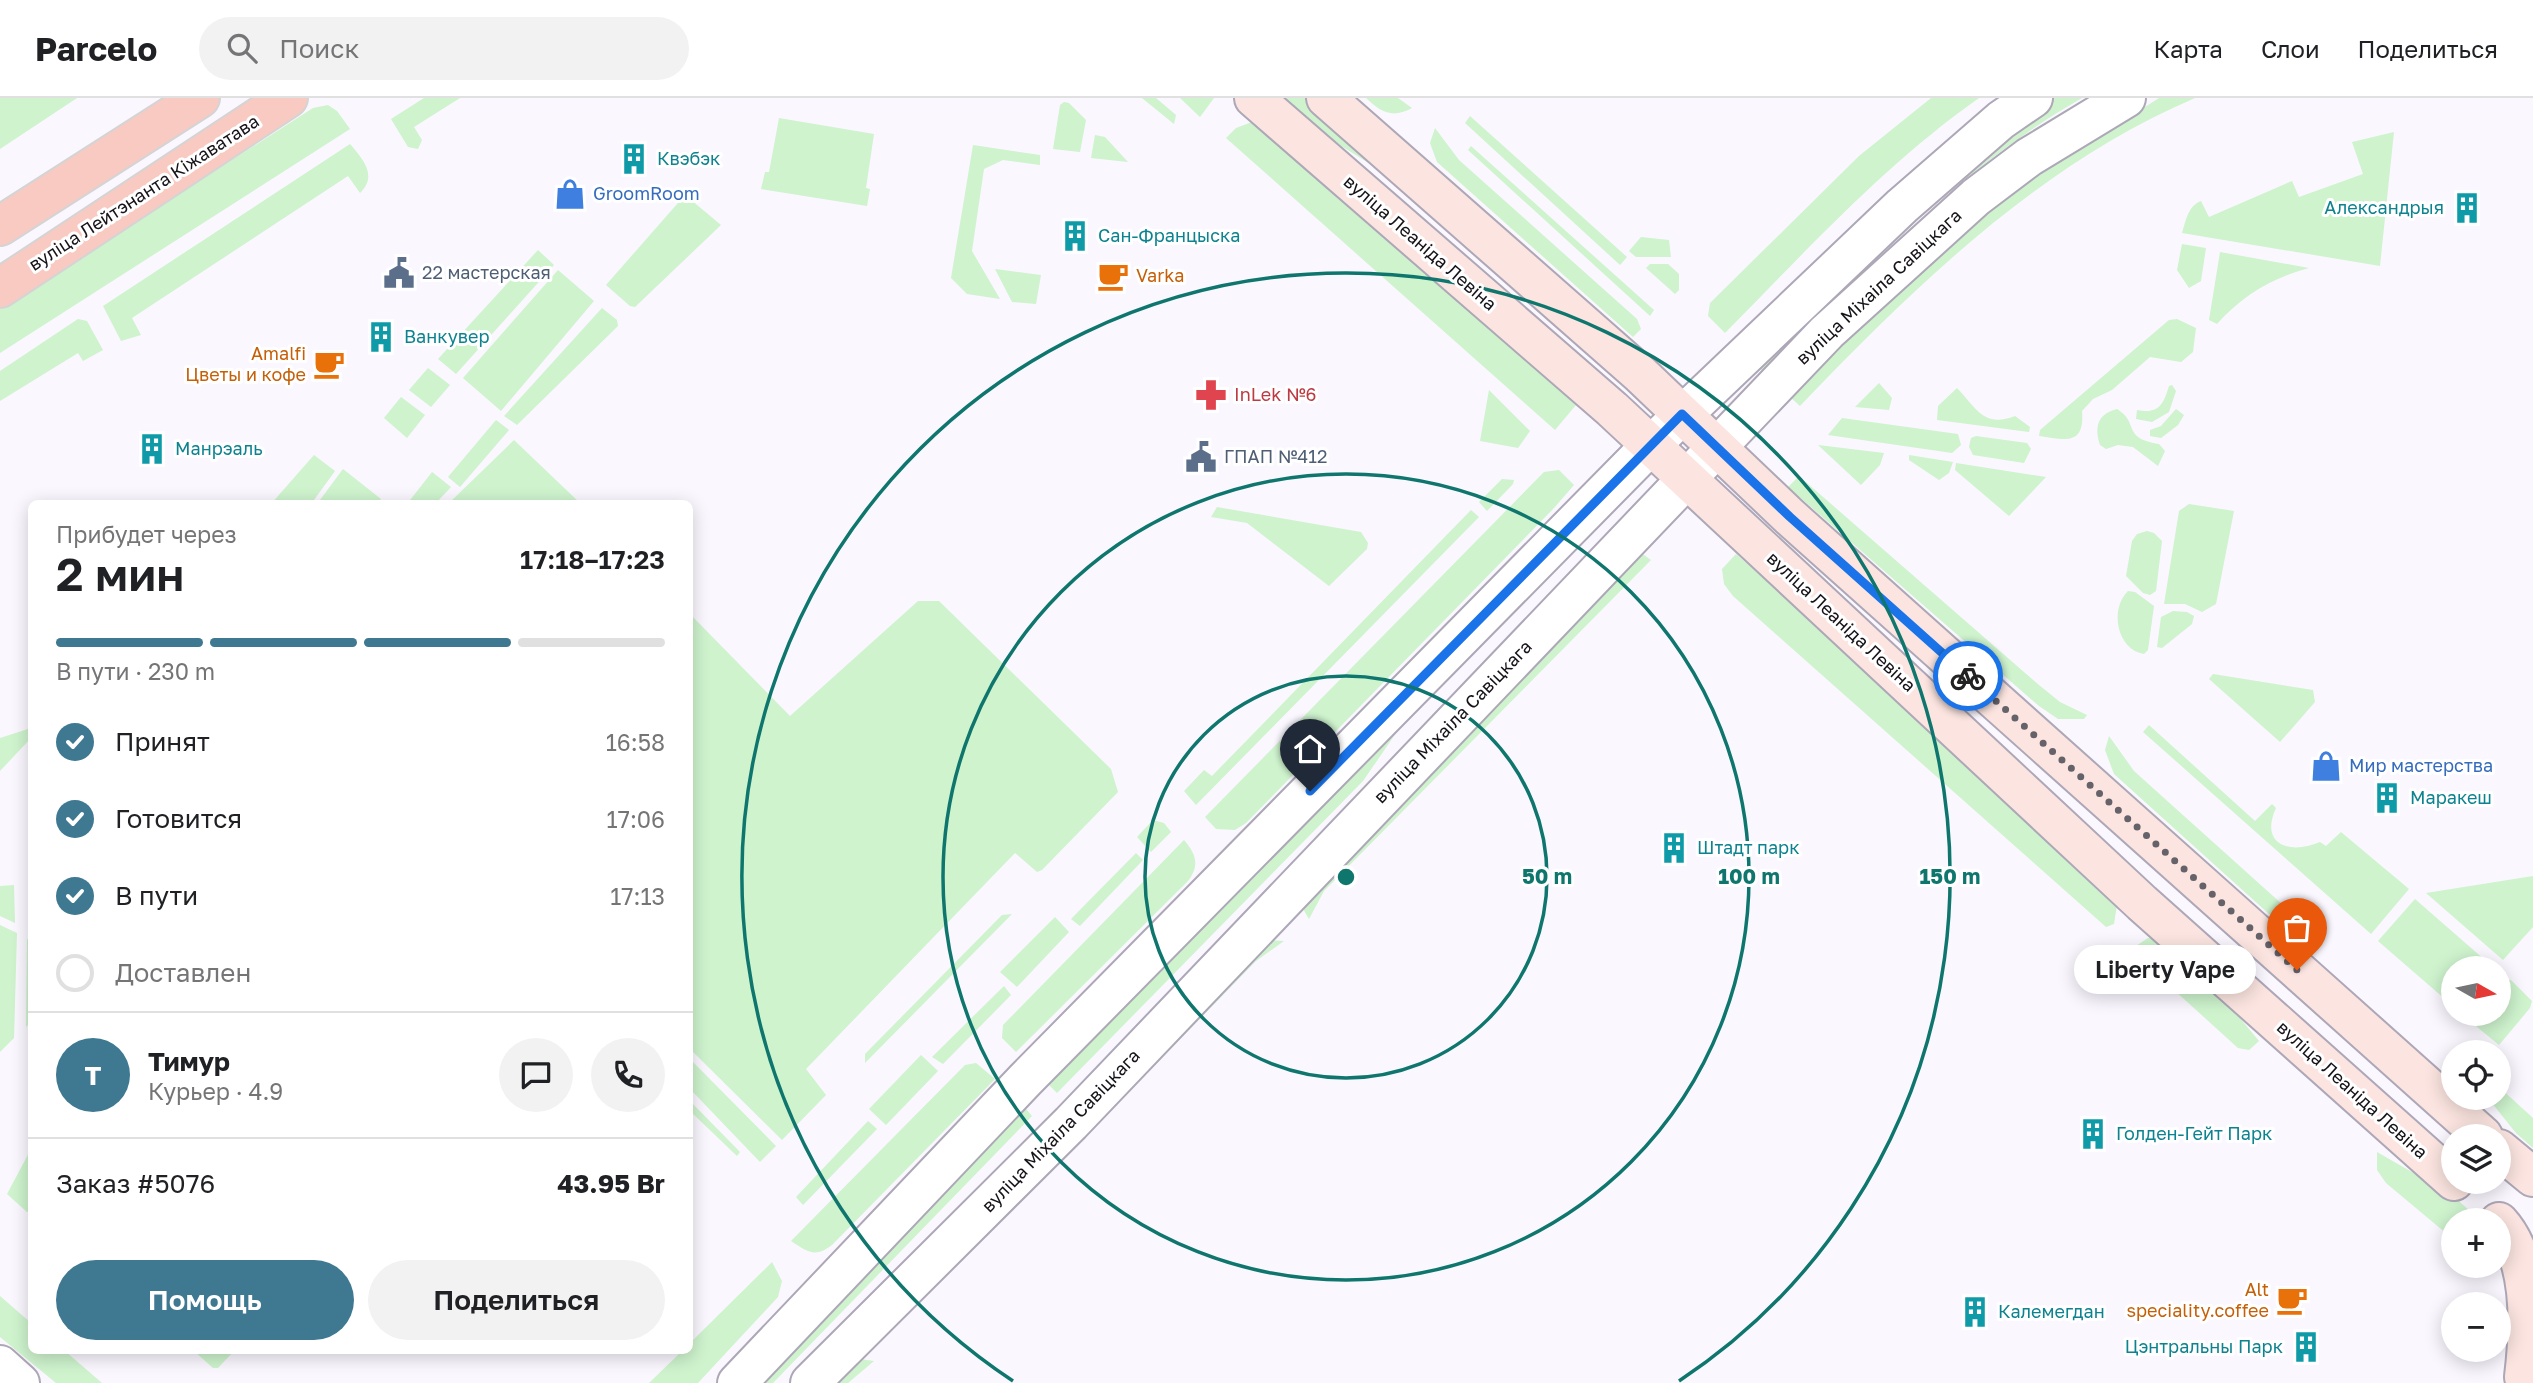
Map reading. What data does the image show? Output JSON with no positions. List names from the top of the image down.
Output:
{
  "streets": {
    "main road": ["вуліца Лейтэнанта Кіжаватава", "вуліца Леаніда Левіна"],
    "street": ["вуліца Міхаіла Савіцкага"]
  },
  "crossings": [
    ["вуліца Леаніда Левіна", "вуліца Міхаіла Савіцкага"]
  ],
  "places": {
    "building": [
      "Квэбэк",
      "Александрыя",
      "Сан-Францыска",
      "Ванкувер",
      "Манрэаль",
      "Маракеш",
      "Штадт парк",
      "Голден-Гейт Парк",
      "Калемегдан",
      "Цэнтральны Парк"
    ],
    "shop": ["GroomRoom", "Мир мастерства"],
    "public building": ["22 мастерская", "ГПАП №412"],
    "cafe": ["Varka", "Amalfi Цветы и кофе", "Alt speciality.coffee"],
    "pharmacy": ["InLek №6"],
    "other": ["Liberty Vape"]
  },
  "north": "right",
  "page": {
    "header": "Parcelo",
    "search": "Поиск",
    "nav": ["Карта", "Слои", "Поделиться"],
    "heading": ["2 мин", "Прибудет через", "17:18–17:23"],
    "panel": [
      "Тимур",
      "Курьер · 4.9",
      "Заказ #5076",
      "43.95 Br"
    ],
    "bar": "В пути · 230 m",
    "list": [
      ["Принят", "16:58"],
      ["Готовится", "17:06"],
      ["В пути", "17:13"],
      "Доставлен"
    ],
    "bubble": "Liberty Vape",
    "map_buttons": ["+", "−"],
    "round": "Т",
    "buttons": ["Помощь", "Поделиться"]
  },
  "rings": ["50 m", "100 m", "150 m"]
}
